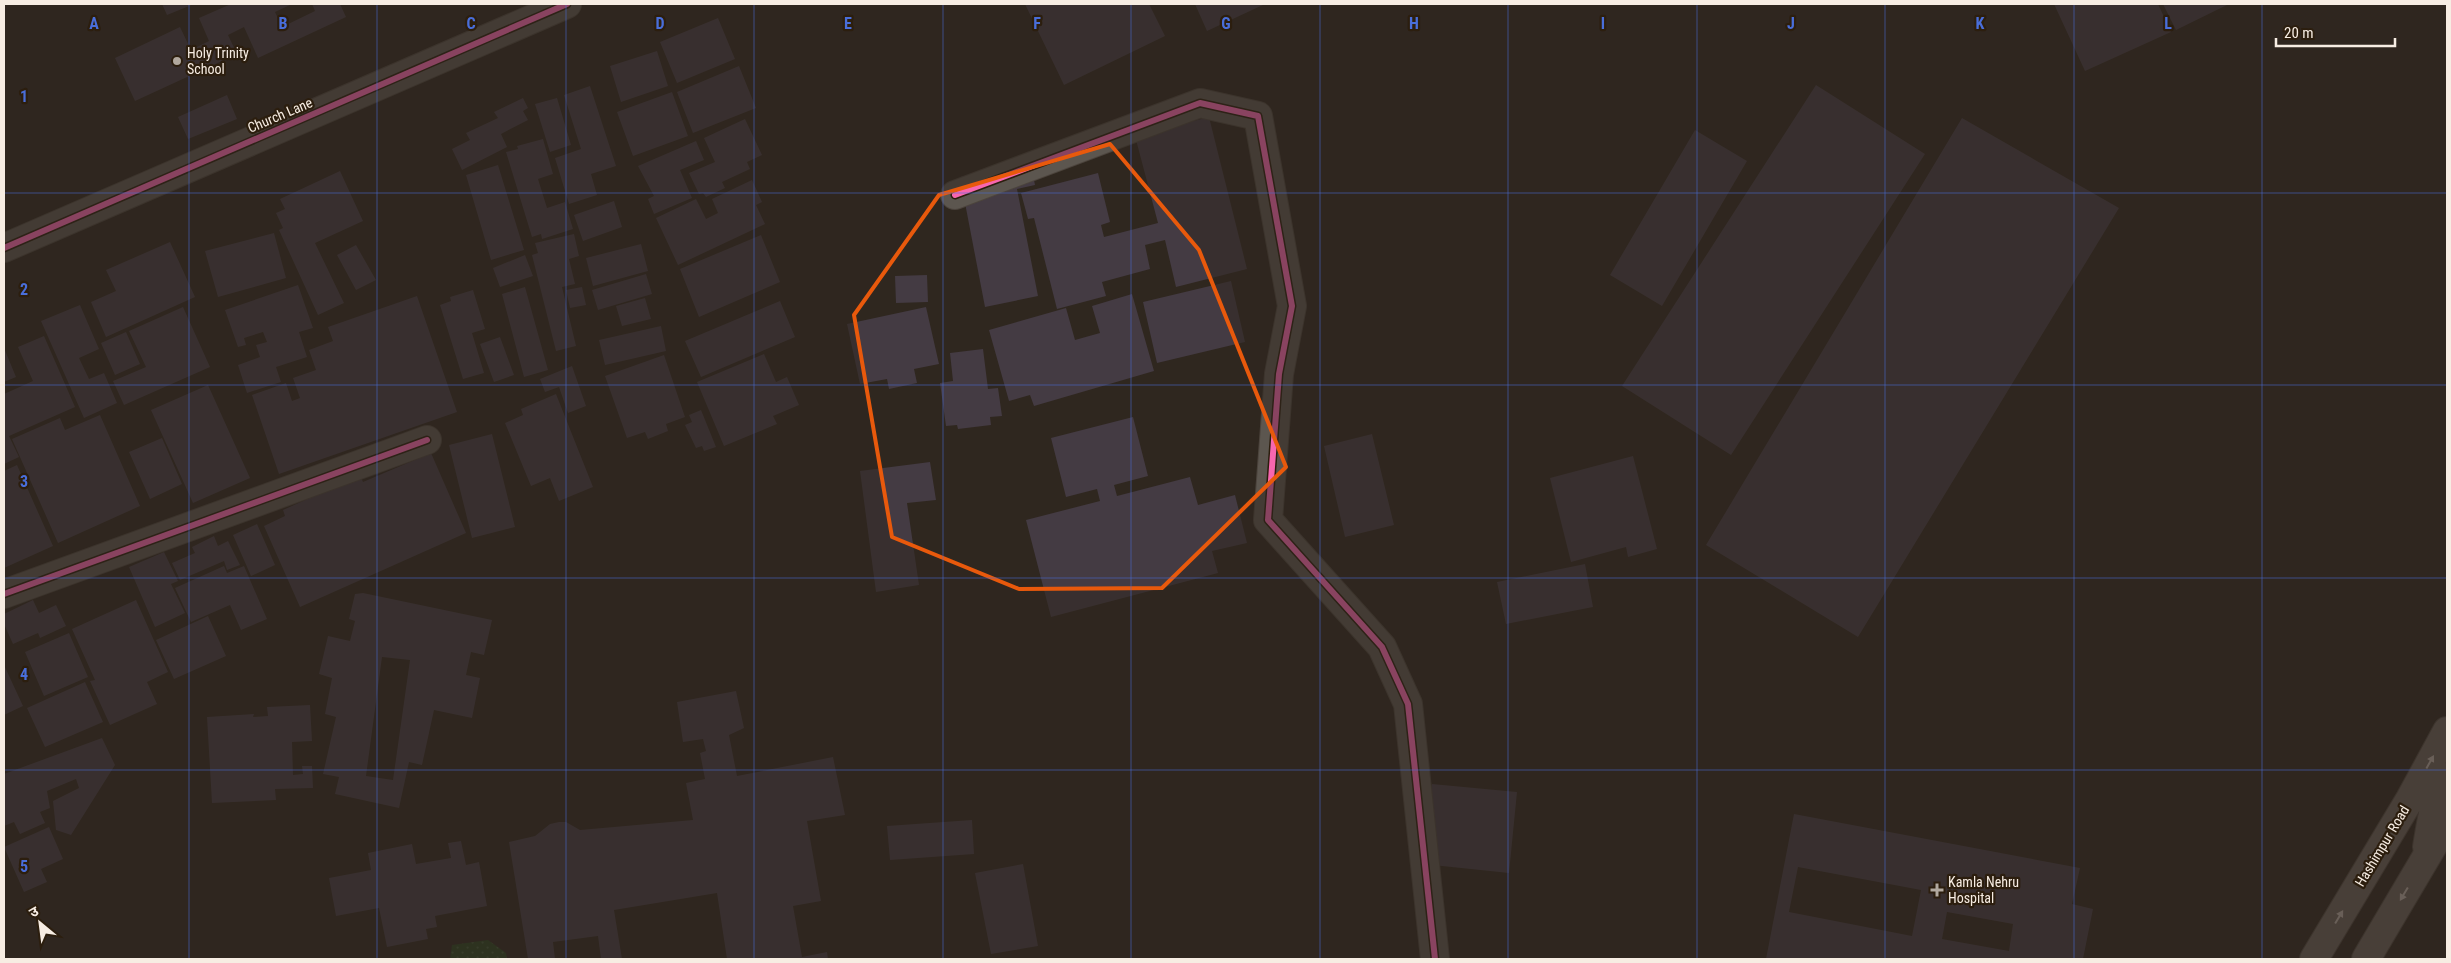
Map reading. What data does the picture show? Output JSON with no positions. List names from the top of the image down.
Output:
{
  "streets": {
    "main road": ["Hashimpur Road"],
    "street": ["Church Lane"]
  },
  "places": {
    "other": ["Holy Trinity School"],
    "health": ["Kamla Nehru Hospital"]
  },
  "scale_bar": "20 m",
  "north": "top left",
  "grid": {
    "columns": [
      "A",
      "B",
      "C",
      "D",
      "E",
      "F",
      "G",
      "H",
      "I",
      "J",
      "K",
      "L"
    ],
    "rows": [
      "1",
      "2",
      "3",
      "4",
      "5"
    ]
  }
}
